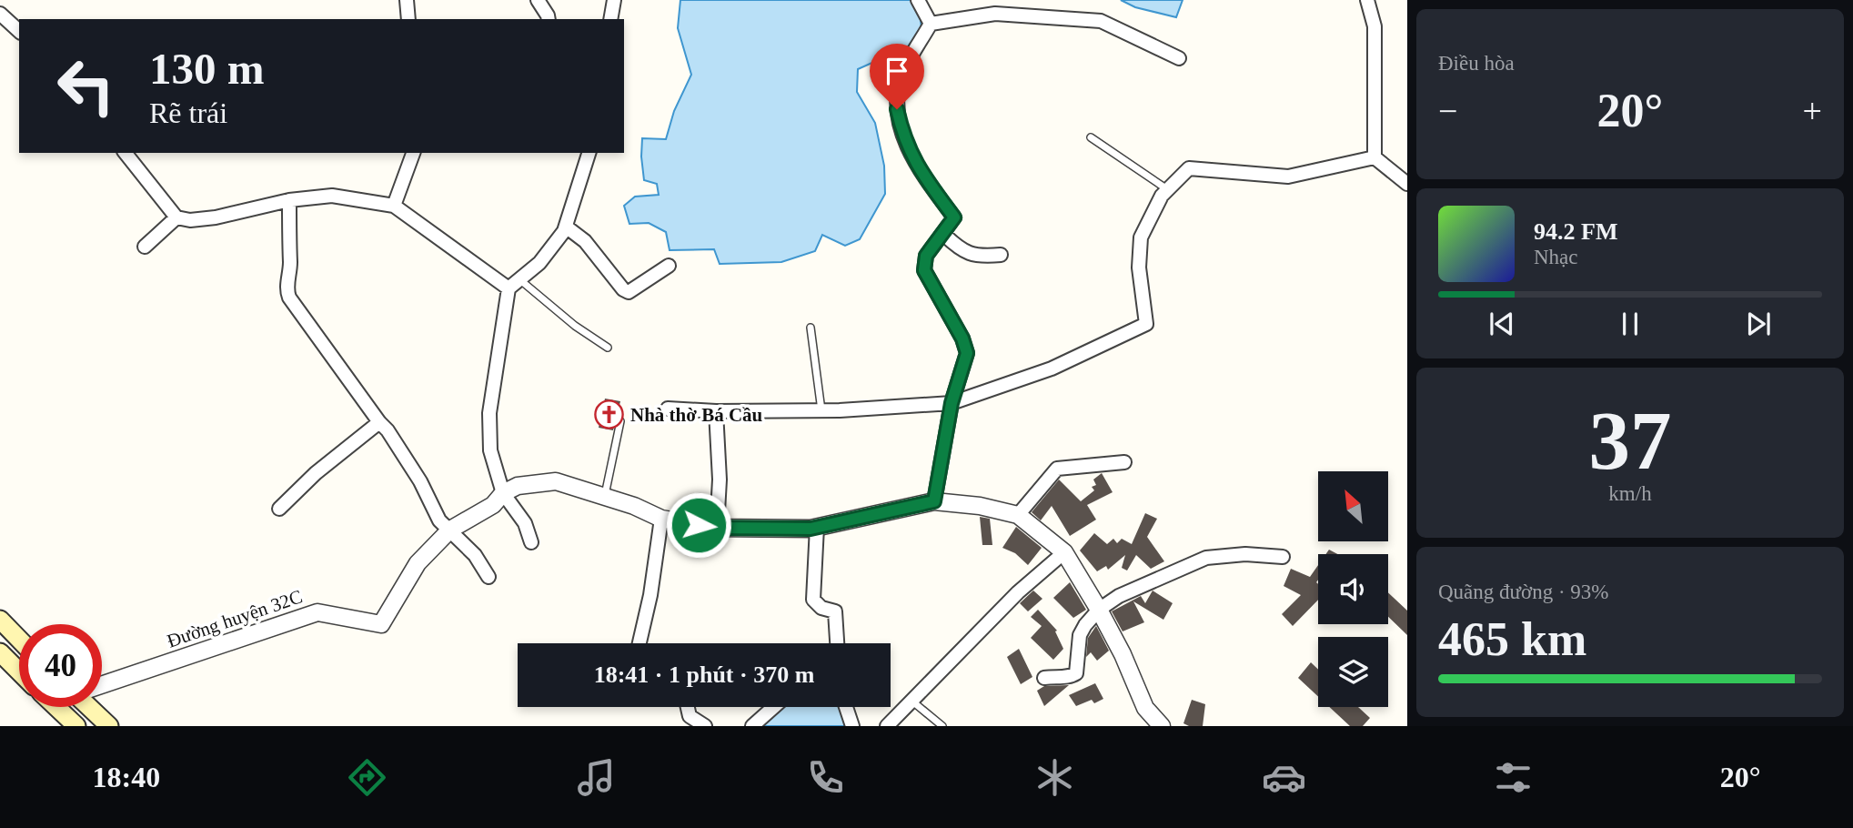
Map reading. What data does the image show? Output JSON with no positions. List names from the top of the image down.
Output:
{
  "streets": {
    "street": ["Đường huyện 32C"]
  },
  "places": {
    "church": ["Nhà thờ Bá Cầu"]
  },
  "north": "top left",
  "page": {
    "tile": [
      "Điều hòa",
      ["37", "km/h"],
      ["Quãng đường · 93%", "465 km"]
    ],
    "turn": ["130 m", "Rẽ trái"],
    "heat": ["−", "20°", "+"],
    "song": ["94.2 FM", "Nhạc"],
    "limit": "40",
    "trip": "18:41 · 1 phút · 370 m",
    "tabs": ["18:40", "20°"]
  }
}
